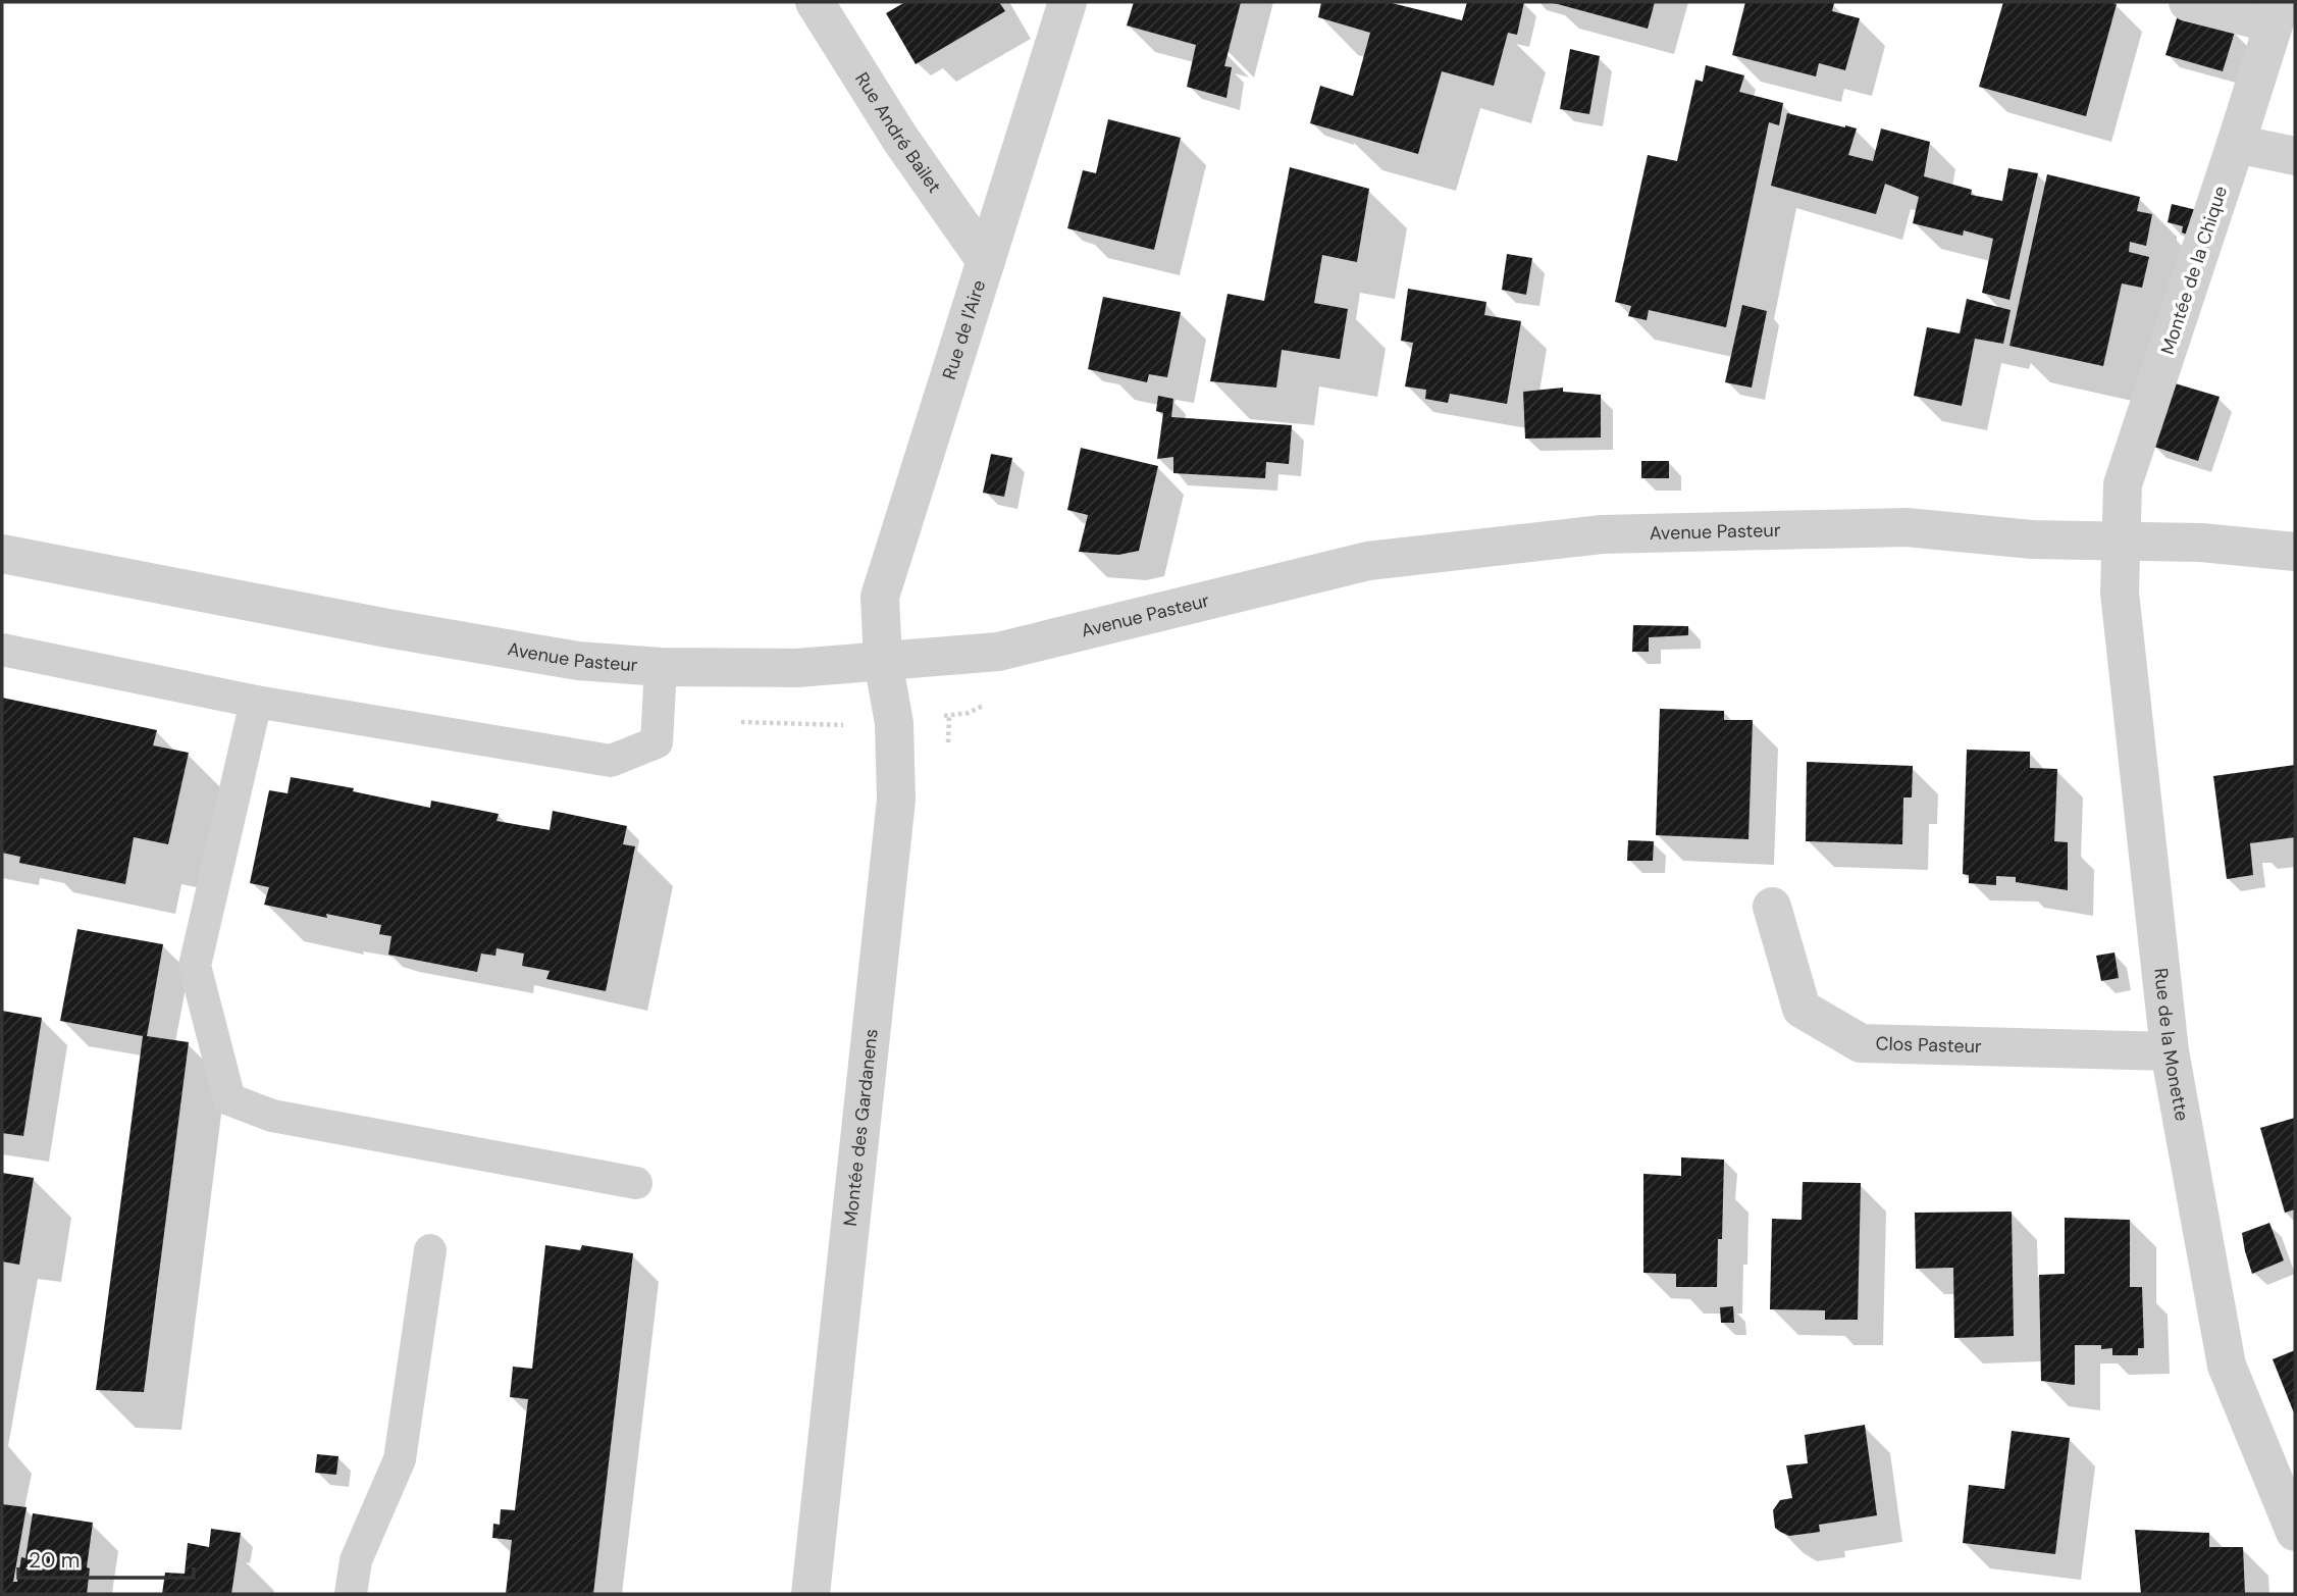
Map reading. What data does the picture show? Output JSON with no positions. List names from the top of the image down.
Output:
{
  "streets": {
    "street": [
      "Rue André Bailet",
      "Montée de la Chique",
      "Rue de l'Aire",
      "Avenue Pasteur",
      "Rue de la Monette",
      "Clos Pasteur",
      "Montée des Gardanens"
    ]
  },
  "crossings": [
    ["Rue André Bailet", "Rue de l'Aire"],
    ["Montée de la Chique", "Avenue Pasteur"],
    ["Montée de la Chique", "Rue de la Monette"],
    ["Rue de l'Aire", "Avenue Pasteur"],
    ["Rue de l'Aire", "Montée des Gardanens"],
    ["Avenue Pasteur", "Rue de la Monette"],
    ["Avenue Pasteur", "Montée des Gardanens"],
    ["Rue de la Monette", "Clos Pasteur"]
  ],
  "scale_bar": "20 m"
}
